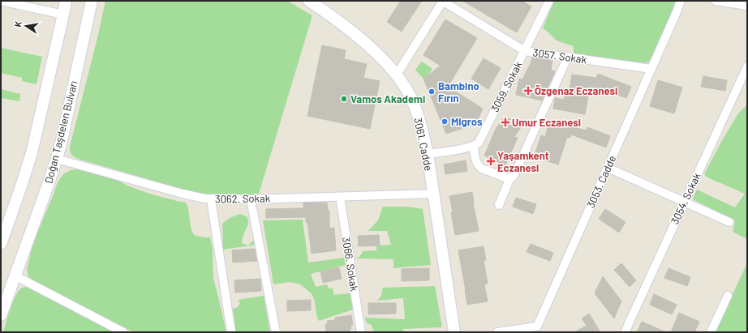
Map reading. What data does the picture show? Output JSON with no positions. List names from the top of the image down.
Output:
{
  "streets": {
    "main road": ["Doğan Taşdelen Bulvarı", "3061. Cadde"],
    "street": [
      "3057. Sokak",
      "3059. Sokak",
      "3053. Cadde",
      "3062. Sokak",
      "3054. Sokak",
      "3066. Sokak"
    ]
  },
  "crossings": [
    ["3057. Sokak", "3059. Sokak"],
    ["3057. Sokak", "3053. Cadde"],
    ["Doğan Taşdelen Bulvarı", "3062. Sokak"],
    ["3061. Cadde", "3062. Sokak"],
    ["3062. Sokak", "3066. Sokak"]
  ],
  "places": {
    "health": ["Özgenaz Eczanesi", "Umur Eczanesi", "Yaşamkent Eczanesi"],
    "other": ["Bambino Fırın", "Vamos Akademi", "Migros"]
  },
  "north": "left"
}
